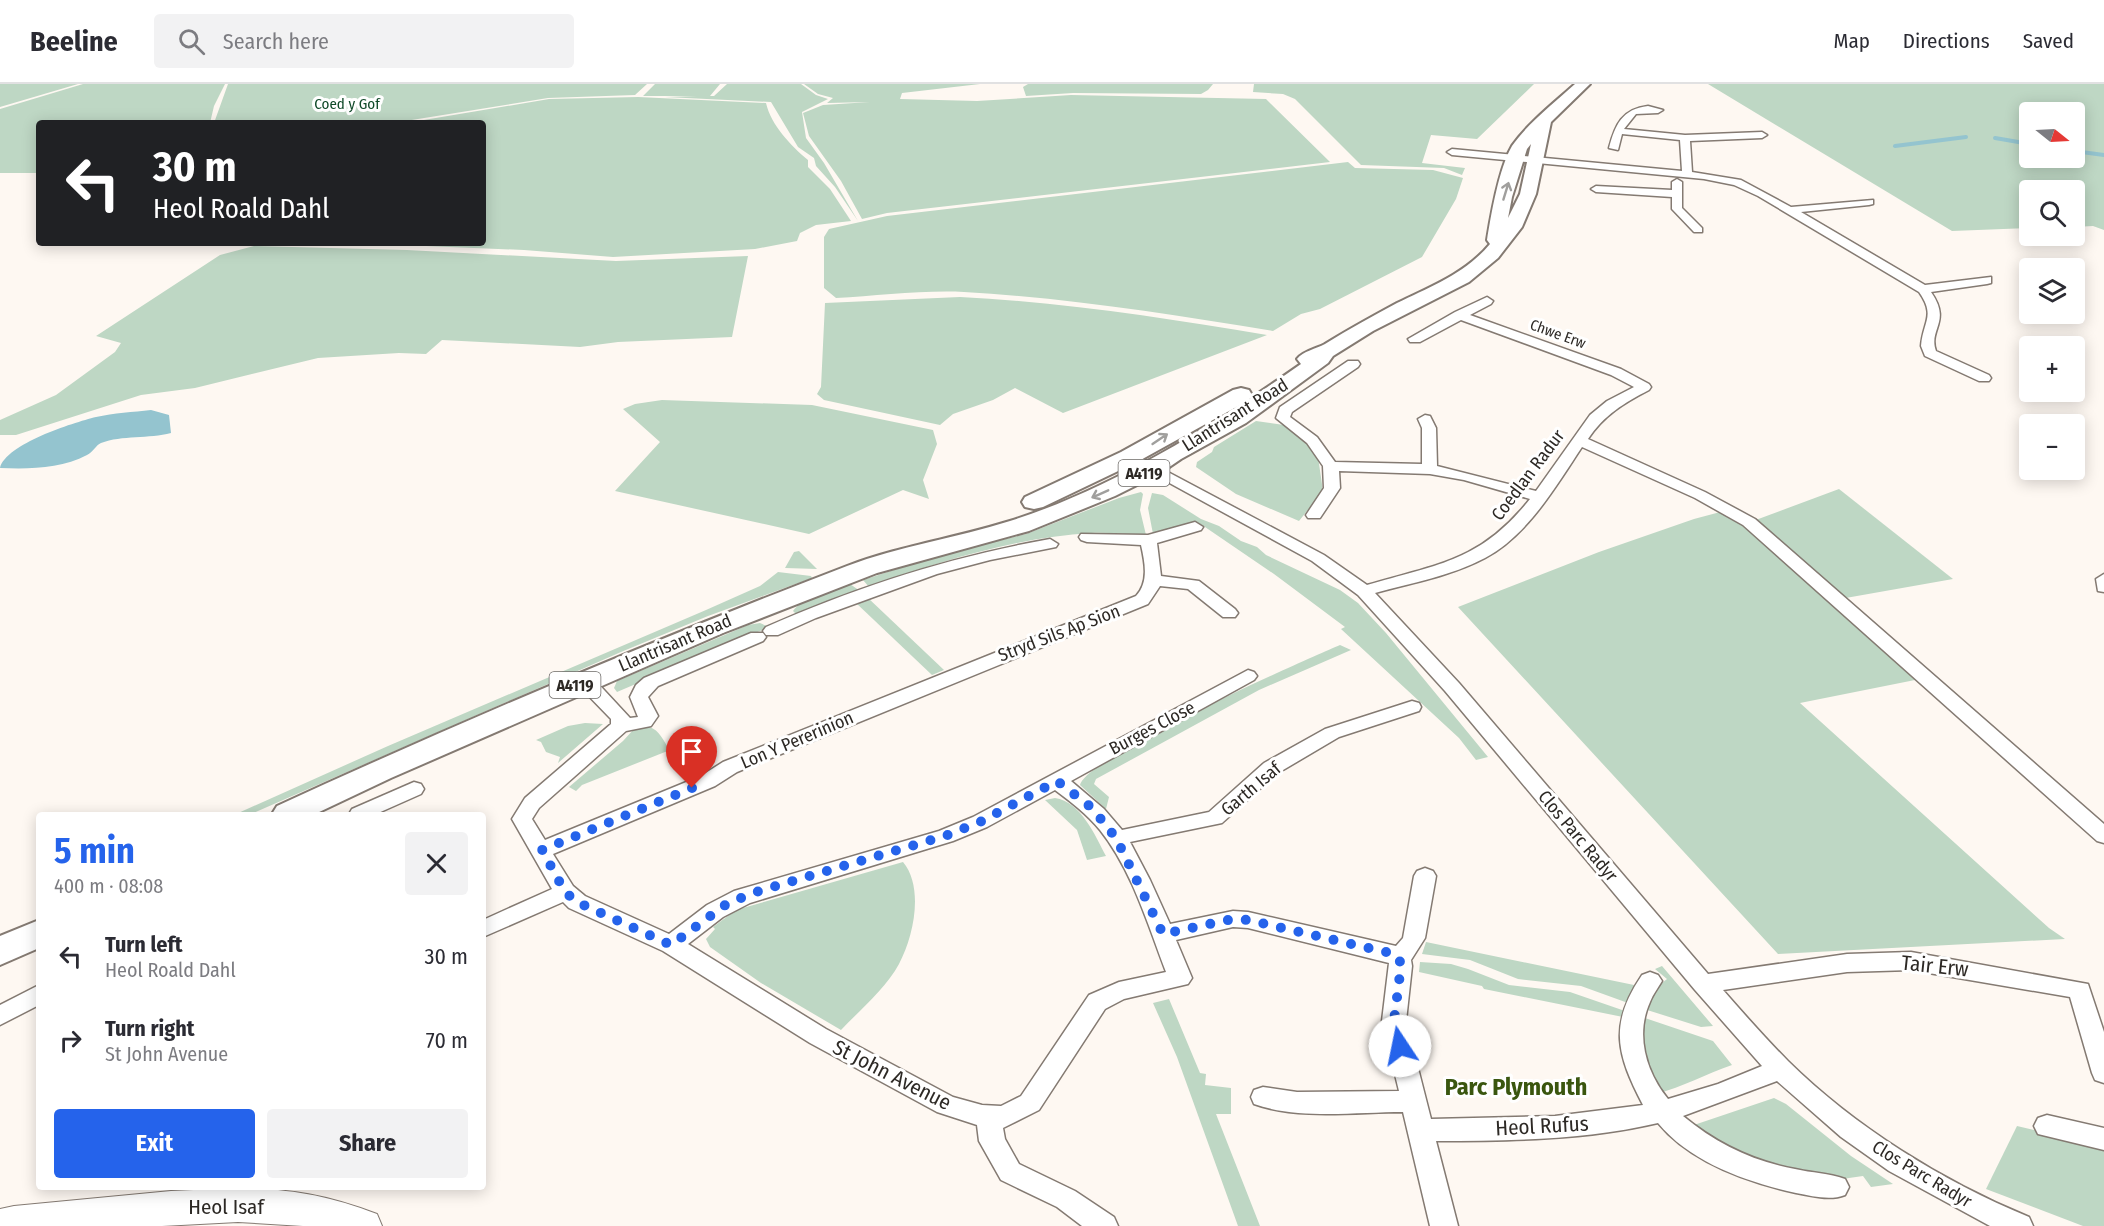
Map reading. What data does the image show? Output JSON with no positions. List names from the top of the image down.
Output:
{
  "streets": {
    "main road": ["Llantrisant Road", "A4119", "Heol Isaf"],
    "street": [
      "Chwe Erw",
      "Coedlan Radur",
      "Stryd Sils Ap Sion",
      "Burges Close",
      "Lon Y Pererinion",
      "Garth Isaf",
      "Clos Parc Radyr",
      "Tair Erw",
      "St John Avenue",
      "Heol Rufus"
    ]
  },
  "crossings": [
    ["Chwe Erw", "Coedlan Radur"],
    ["Llantrisant Road", "Clos Parc Radyr"],
    ["Llantrisant Road", "St John Avenue"],
    ["Coedlan Radur", "Clos Parc Radyr"],
    ["Stryd Sils Ap Sion", "Lon Y Pererinion"],
    ["Burges Close", "St John Avenue"],
    ["Lon Y Pererinion", "St John Avenue"],
    ["Garth Isaf", "St John Avenue"],
    ["Clos Parc Radyr", "Tair Erw"],
    ["Clos Parc Radyr", "Heol Rufus"]
  ],
  "districts": ["Parc Plymouth"],
  "parks": ["Coed y Gof"],
  "north": "right",
  "page": {
    "header": "Beeline",
    "search": "Search here",
    "nav": ["Map", "Directions", "Saved"],
    "map_buttons": ["+", "−"],
    "turn": ["30 m", "Heol Roald Dahl"],
    "heading": ["5 min", "400 m · 08:08"],
    "list": [
      {
        "name": "Turn left",
        "note": "Heol Roald Dahl",
        "value": "30 m"
      },
      {
        "name": "Turn right",
        "note": "St John Avenue",
        "value": "70 m"
      }
    ],
    "buttons": ["Exit", "Share"]
  }
}
